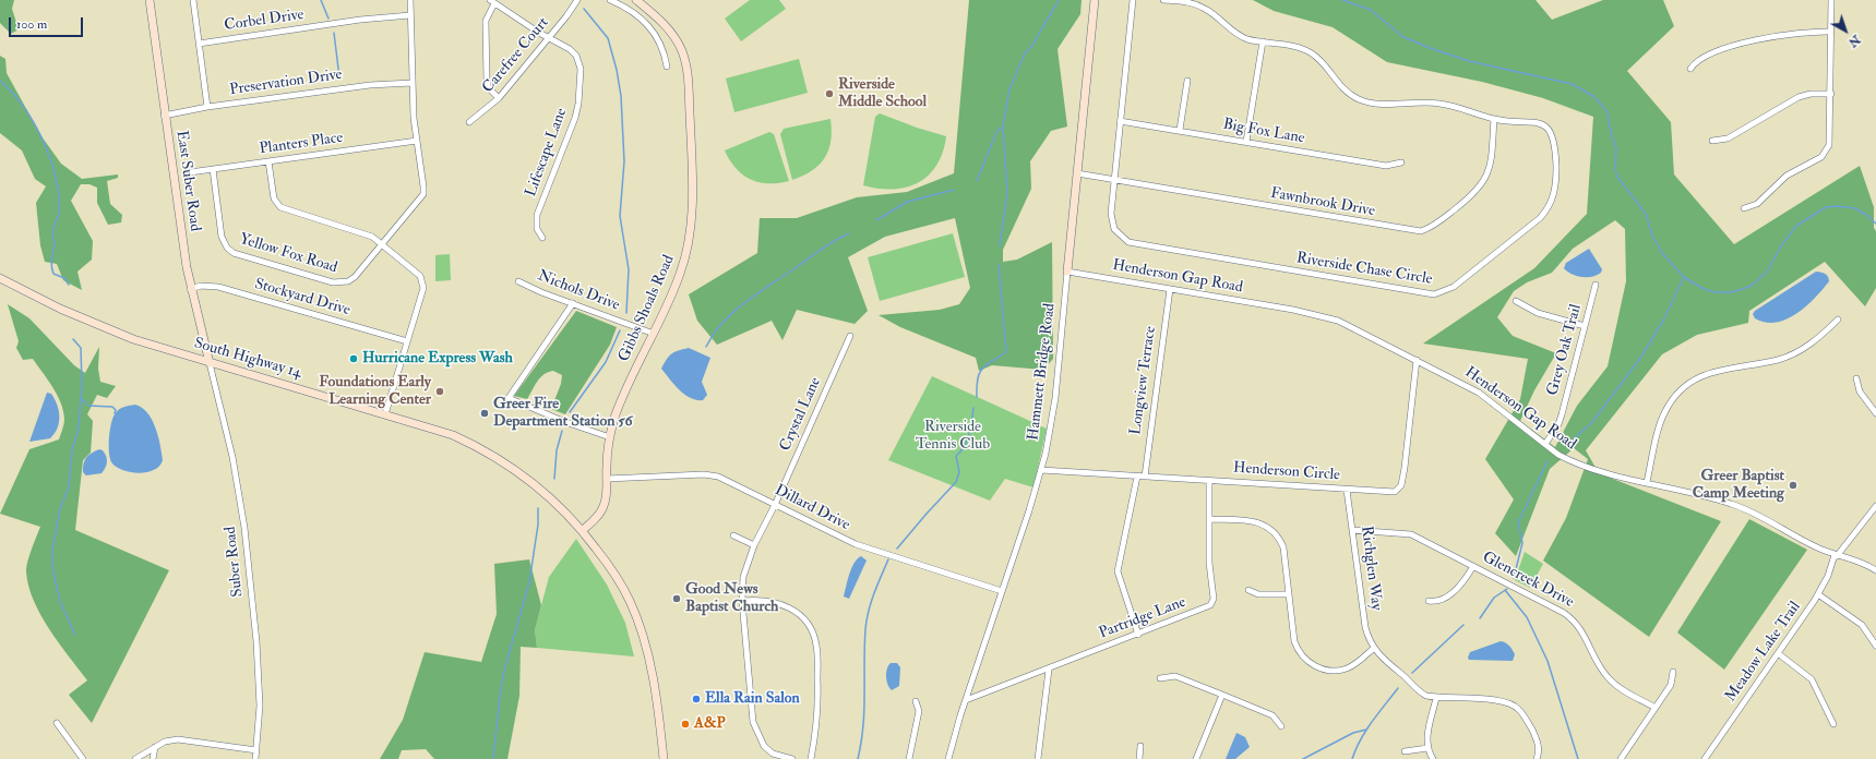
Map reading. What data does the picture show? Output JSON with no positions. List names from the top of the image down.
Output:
{
  "streets": {
    "street": [
      "Corbel Drive",
      "Carefree Court",
      "Preservation Drive",
      "Big Fox Lane",
      "Planters Place",
      "Lifescape Lane",
      "East Suber Road",
      "Fawnbrook Drive",
      "Yellow Fox Road",
      "Riverside Chase Circle",
      "Henderson Gap Road",
      "Nichols Drive",
      "Stockyard Drive",
      "Gibbs Shoals Road",
      "Grey Oak Trail",
      "South Highway 14",
      "Hammett Bridge Road",
      "Longview Terrace",
      "Crystal Lane",
      "Henderson Circle",
      "Dillard Drive",
      "Suber Road",
      "Richglen Way",
      "Glencreek Drive",
      "Partridge Lane",
      "Meadow Lake Trail"
    ]
  },
  "crossings": [
    ["Corbel Drive", "Yellow Fox Road"],
    ["Carefree Court", "Lifescape Lane"],
    ["Preservation Drive", "East Suber Road"],
    ["Preservation Drive", "Yellow Fox Road"],
    ["Big Fox Lane", "Riverside Chase Circle"],
    ["Planters Place", "Yellow Fox Road"],
    ["East Suber Road", "Stockyard Drive"],
    ["East Suber Road", "South Highway 14"],
    ["East Suber Road", "Suber Road"],
    ["Fawnbrook Drive", "Riverside Chase Circle"],
    ["Fawnbrook Drive", "Hammett Bridge Road"],
    ["Henderson Gap Road", "Grey Oak Trail"],
    ["Henderson Gap Road", "Hammett Bridge Road"],
    ["Henderson Gap Road", "Longview Terrace"],
    ["Henderson Gap Road", "Henderson Circle"],
    ["Henderson Gap Road", "Meadow Lake Trail"],
    ["Nichols Drive", "Gibbs Shoals Road"],
    ["Gibbs Shoals Road", "South Highway 14"],
    ["Gibbs Shoals Road", "Dillard Drive"],
    ["South Highway 14", "Suber Road"],
    ["Hammett Bridge Road", "Henderson Circle"],
    ["Hammett Bridge Road", "Dillard Drive"],
    ["Hammett Bridge Road", "Partridge Lane"],
    ["Longview Terrace", "Henderson Circle"],
    ["Crystal Lane", "Dillard Drive"],
    ["Henderson Circle", "Richglen Way"],
    ["Henderson Circle", "Partridge Lane"],
    ["Richglen Way", "Glencreek Drive"]
  ],
  "parks": ["Riverside Tennis Club"],
  "places": [
    "Riverside Middle School",
    "Hurricane Express Wash",
    "Foundations Early Learning Center",
    "Greer Fire Department Station 56",
    "Greer Baptist Camp Meeting",
    "Good News Baptist Church",
    "Ella Rain Salon",
    "A&P"
  ],
  "scale_bar": "100 m",
  "north": "bottom right"
}
